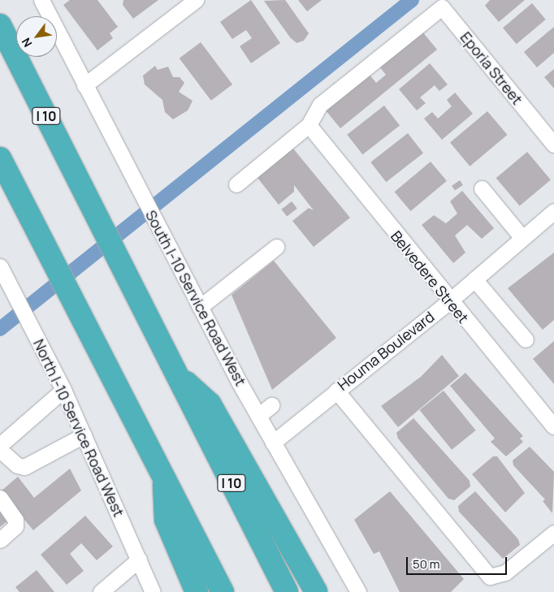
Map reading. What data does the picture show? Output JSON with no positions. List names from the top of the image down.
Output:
{
  "streets": {
    "highway": ["I 10"],
    "street": [
      "Eporia Street",
      "Belvedere Street",
      "South I-10 Service Road West",
      "Houma Boulevard",
      "North I-10 Service Road West"
    ]
  },
  "crossings": [
    ["Eporia Street", "Belvedere Street"],
    ["Belvedere Street", "Houma Boulevard"],
    ["South I-10 Service Road West", "Houma Boulevard"]
  ],
  "scale_bar": "50 m",
  "north": "bottom left"
}
